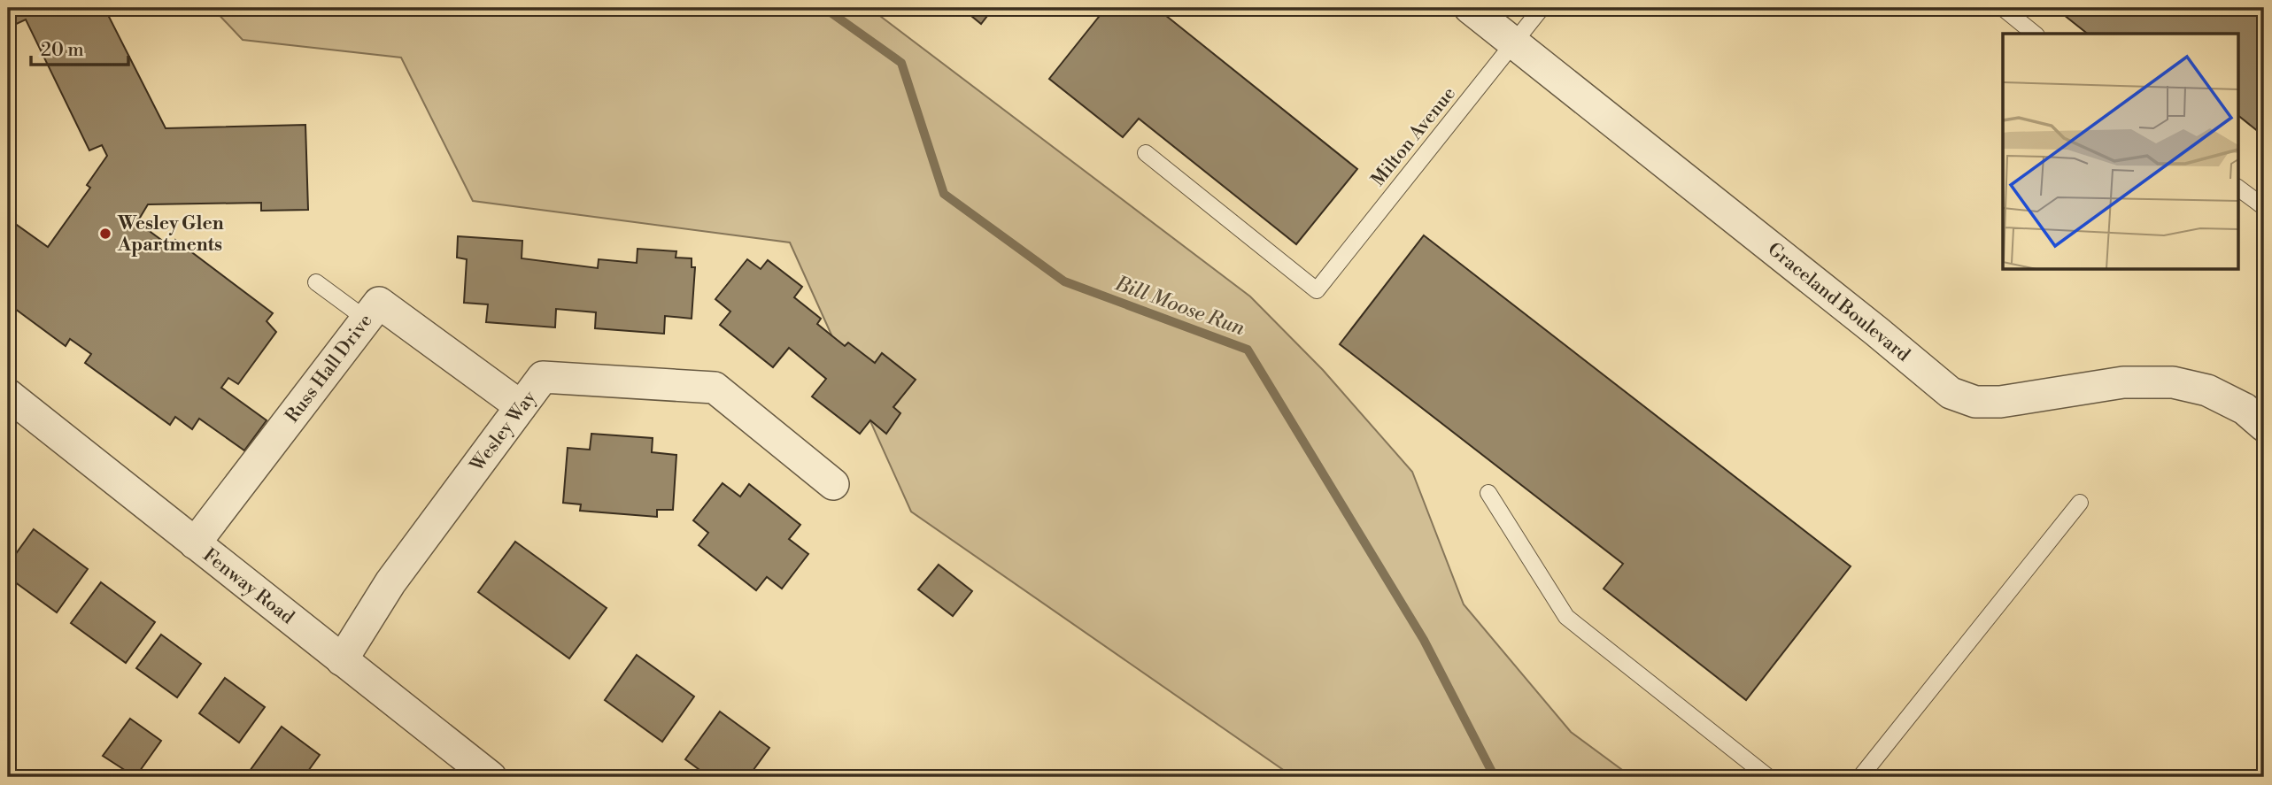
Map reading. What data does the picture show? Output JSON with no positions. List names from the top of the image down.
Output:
{
  "streets": {
    "street": [
      "Graceland Boulevard",
      "Russ Hall Drive",
      "Wesley Way",
      "Fenway Road"
    ],
    "lane": ["Milton Avenue"]
  },
  "crossings": [
    ["Milton Avenue", "Graceland Boulevard"],
    ["Russ Hall Drive", "Wesley Way"],
    ["Russ Hall Drive", "Fenway Road"],
    ["Wesley Way", "Fenway Road"]
  ],
  "water": ["Bill Moose Run"],
  "places": ["Wesley Glen Apartments"],
  "scale_bar": "20 m"
}
